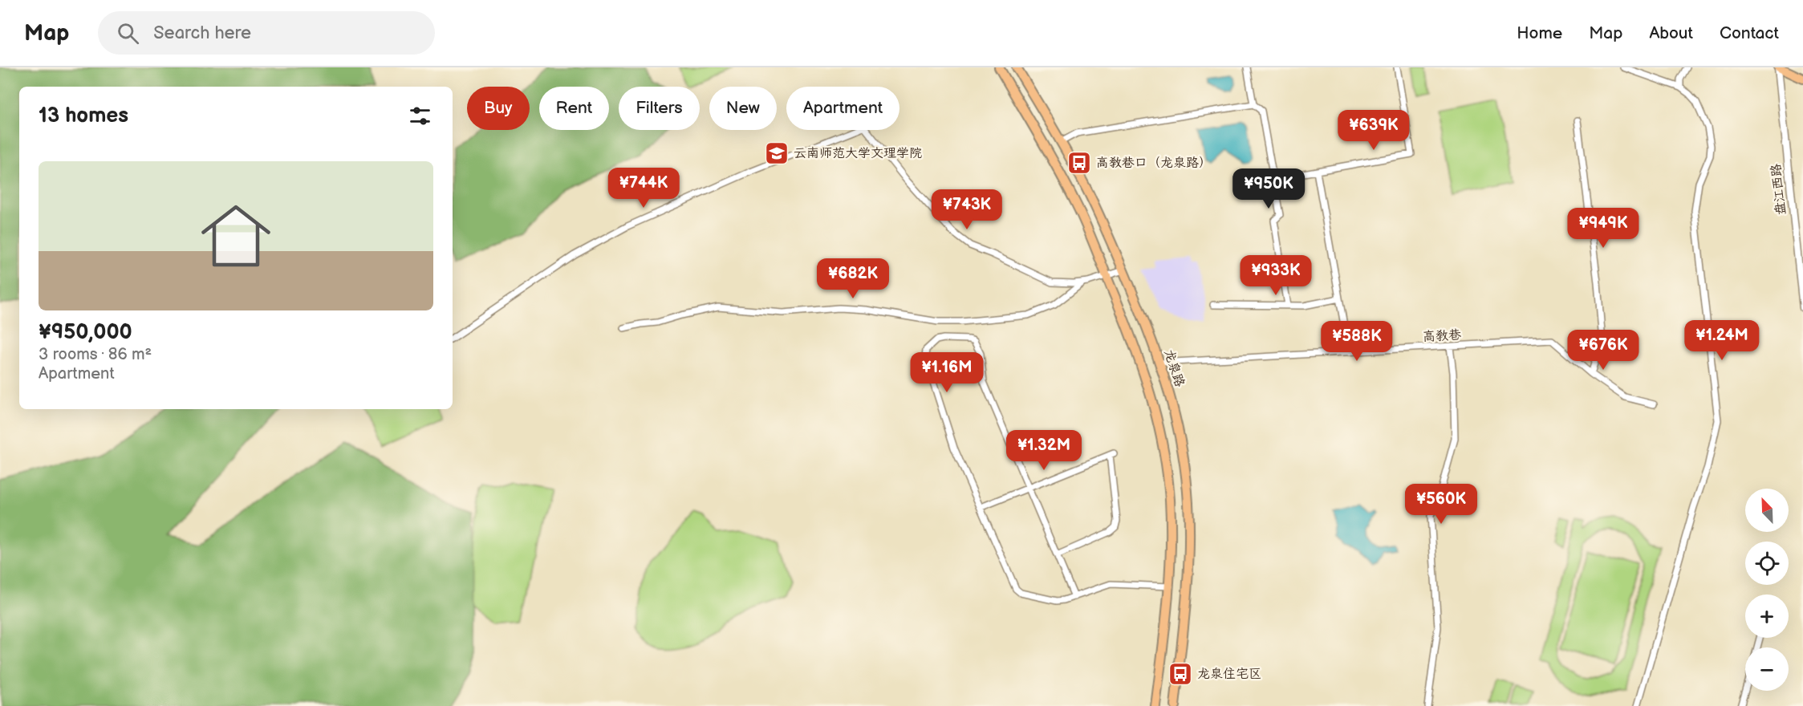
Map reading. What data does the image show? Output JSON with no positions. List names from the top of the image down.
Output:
{
  "streets": {
    "main road": ["龙泉路"],
    "street": ["盘江西路", "高教巷"]
  },
  "crossings": [
    ["高教巷", "龙泉路"]
  ],
  "places": {
    "school or university": ["云南师范大学文理学院"],
    "bus stop": ["高教巷口（龙泉路）", "龙泉住宅区"]
  },
  "north": "top left",
  "page": {
    "header": "Map",
    "search": "Search here",
    "nav": [
      "Home",
      "Map",
      "About",
      "Contact"
    ],
    "chip": [
      "Buy",
      "Rent",
      "Filters",
      "New",
      "Apartment"
    ],
    "heading": "13 homes",
    "price": [
      "¥639K",
      "¥744K",
      "¥950K",
      "¥743K",
      "¥949K",
      "¥933K",
      "¥682K",
      "¥1.24M",
      "¥588K",
      "¥676K",
      "¥1.16M",
      "¥1.32M",
      "¥560K"
    ],
    "list": [
      {
        "name": "¥950,000",
        "note": "3 rooms · 86 m² · Apartment"
      }
    ],
    "map_buttons": ["+", "−"]
  }
}
